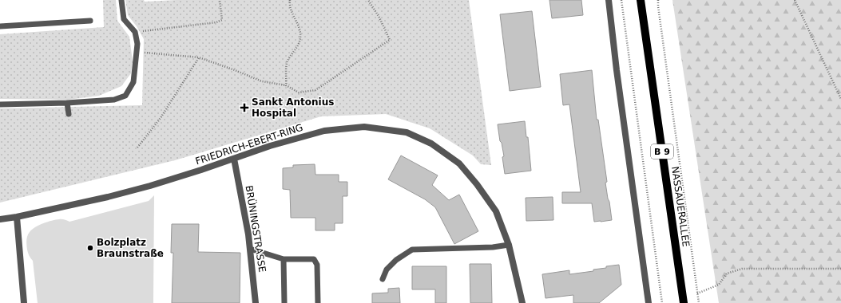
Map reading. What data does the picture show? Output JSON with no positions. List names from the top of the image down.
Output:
{
  "streets": {
    "main road": ["B 9", "NASSAUERALLEE"],
    "street": ["FRIEDRICH-EBERT-RING", "BRÜNINGSTRASSE"]
  },
  "crossings": [
    ["FRIEDRICH-EBERT-RING", "BRÜNINGSTRASSE"]
  ],
  "places": {
    "health": ["Sankt Antonius Hospital"],
    "other": ["Bolzplatz Braunstraße"]
  }
}
